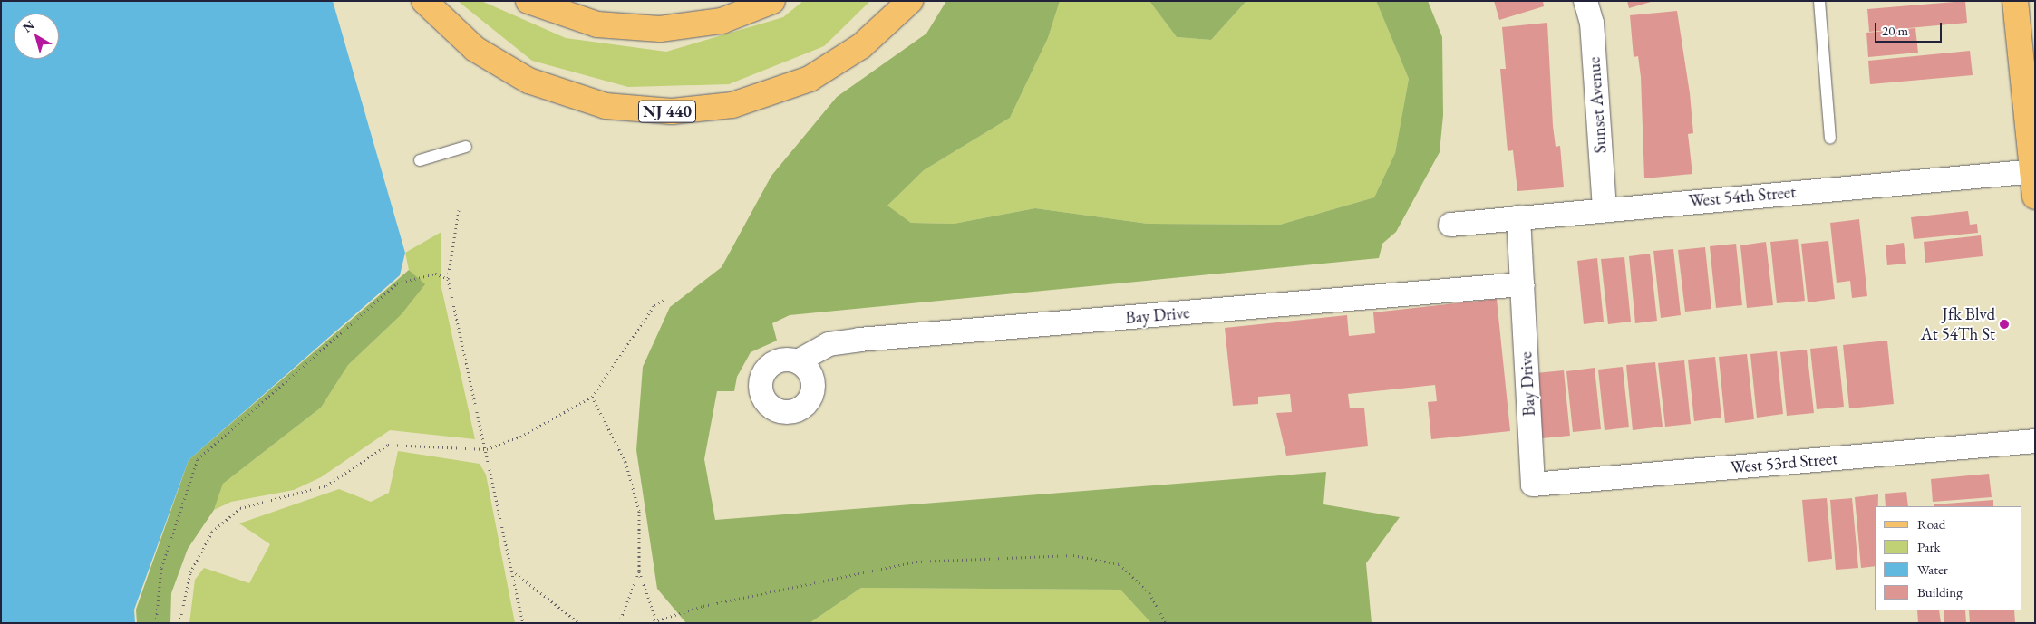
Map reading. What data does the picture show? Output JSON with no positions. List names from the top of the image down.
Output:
{
  "streets": {
    "main road": ["NJ 440"],
    "street": [
      "Sunset Avenue",
      "West 54th Street",
      "Bay Drive",
      "West 53rd Street"
    ]
  },
  "crossings": [
    ["Sunset Avenue", "West 54th Street"],
    ["West 54th Street", "Bay Drive"],
    ["Bay Drive", "West 53rd Street"]
  ],
  "places": ["Jfk Blvd At 54Th St"],
  "legend": [
    "Road",
    "Park",
    "Water",
    "Building"
  ],
  "scale_bar": "20 m",
  "north": "top left"
}
